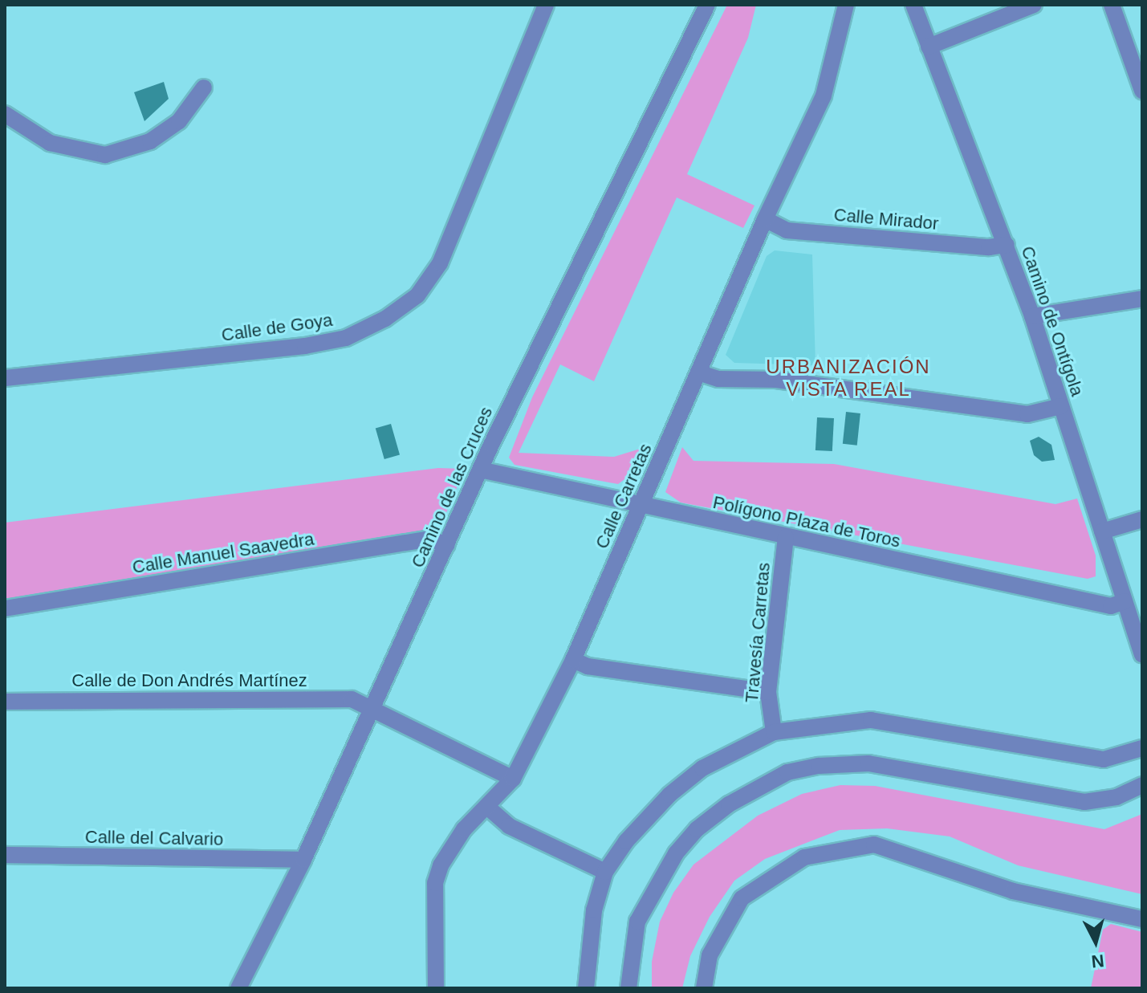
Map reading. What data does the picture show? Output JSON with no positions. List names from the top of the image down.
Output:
{
  "streets": {
    "street": [
      "Calle Mirador",
      "Camino de Ontígola",
      "Calle de Goya",
      "Camino de las Cruces",
      "Calle Carretas",
      "Polígono Plaza de Toros",
      "Calle Manuel Saavedra",
      "Travesía Carretas",
      "Calle de Don Andrés Martínez",
      "Calle del Calvario"
    ]
  },
  "crossings": [
    ["Calle Mirador", "Camino de Ontígola"],
    ["Calle Mirador", "Calle Carretas"],
    ["Camino de Ontígola", "Polígono Plaza de Toros"],
    ["Camino de las Cruces", "Polígono Plaza de Toros"],
    ["Camino de las Cruces", "Calle Manuel Saavedra"],
    ["Camino de las Cruces", "Calle de Don Andrés Martínez"],
    ["Camino de las Cruces", "Calle del Calvario"],
    ["Calle Carretas", "Polígono Plaza de Toros"],
    ["Calle Carretas", "Calle de Don Andrés Martínez"],
    ["Polígono Plaza de Toros", "Travesía Carretas"]
  ],
  "districts": ["URBANIZACIÓN VISTA REAL"],
  "north": "bottom"
}
